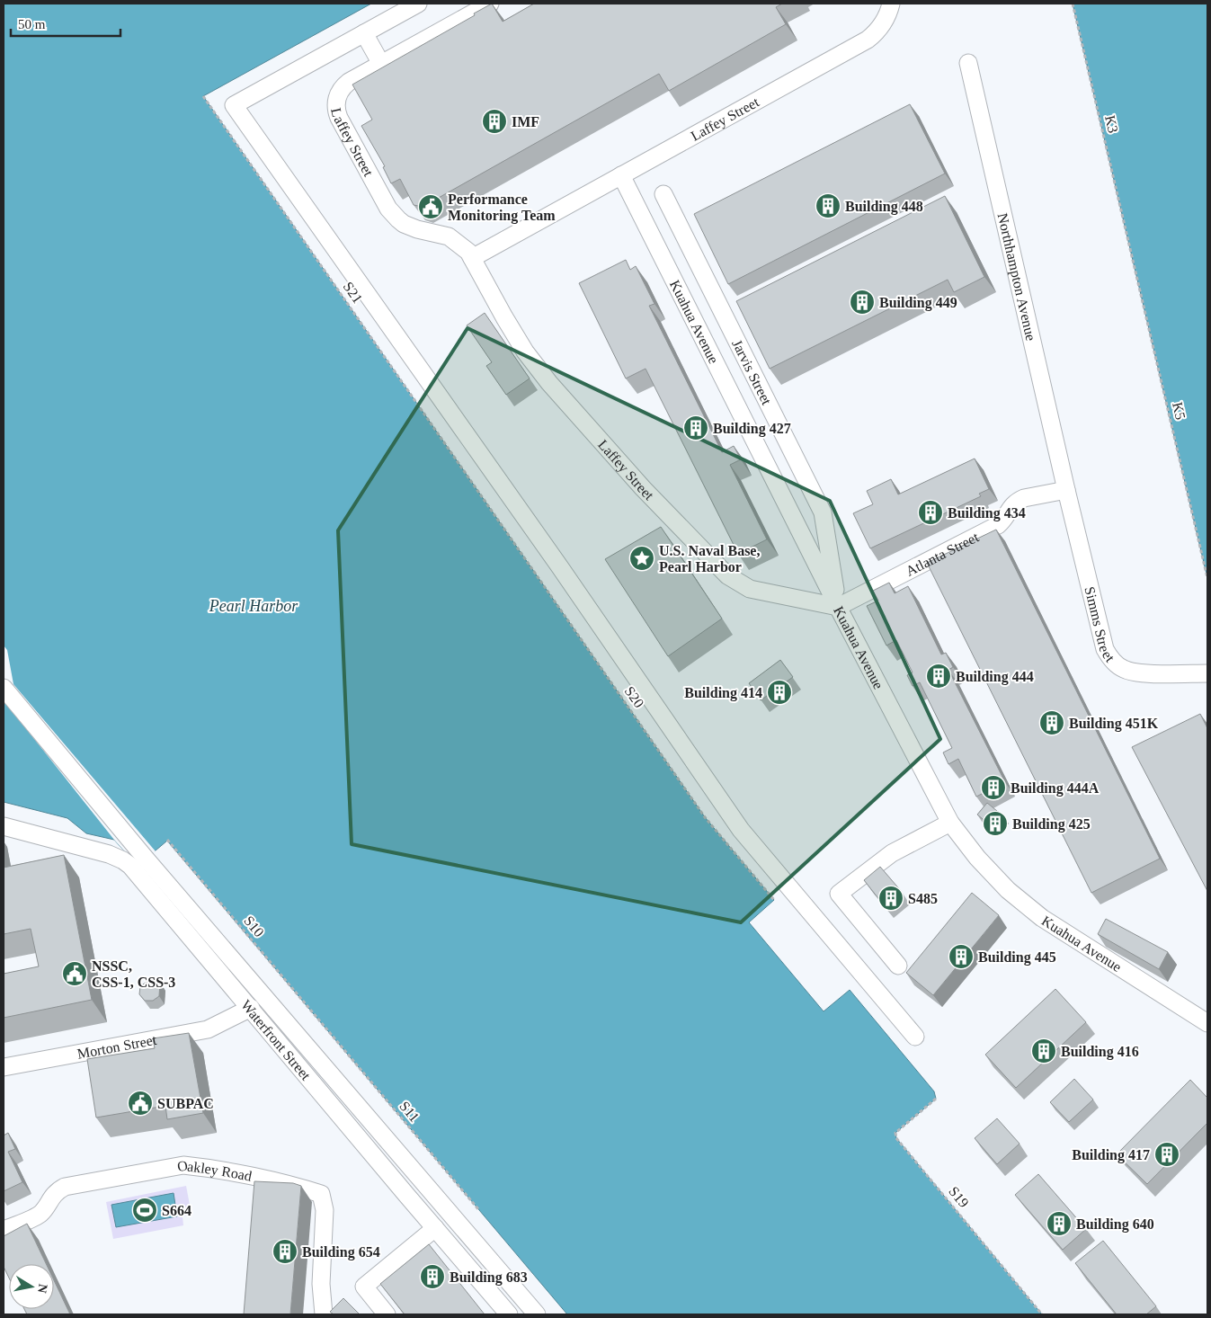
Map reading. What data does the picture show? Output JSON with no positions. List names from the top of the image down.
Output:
{
  "streets": {
    "street": [
      "Laffey Street",
      "Northhampton Avenue",
      "Kuahua Avenue",
      "Jarvis Street",
      "Atlanta Street",
      "Simms Street",
      "Waterfront Street",
      "Morton Street",
      "Oakley Road"
    ],
    "path": [
      "K3",
      "S21",
      "K5",
      "S20",
      "S10",
      "S11",
      "S19"
    ]
  },
  "crossings": [
    ["Laffey Street", "Kuahua Avenue"],
    ["Laffey Street", "Jarvis Street"],
    ["Laffey Street", "Atlanta Street"],
    ["K3", "K5"],
    ["Northhampton Avenue", "Atlanta Street"],
    ["Northhampton Avenue", "Simms Street"],
    ["S21", "S20"],
    ["Kuahua Avenue", "Jarvis Street"],
    ["Kuahua Avenue", "Atlanta Street"],
    ["Jarvis Street", "Atlanta Street"],
    ["Atlanta Street", "Simms Street"],
    ["S10", "S11"],
    ["Waterfront Street", "Morton Street"]
  ],
  "water": ["Pearl Harbor"],
  "places": {
    "building": [
      "IMF",
      "Building 448",
      "Building 449",
      "Building 427",
      "Building 434",
      "Building 444",
      "Building 414",
      "Building 451K",
      "Building 444A",
      "Building 425",
      "S485",
      "Building 445",
      "Building 416",
      "Building 417",
      "Building 640",
      "Building 654",
      "Building 683"
    ],
    "public building": ["Performance Monitoring Team", "NSSC, CSS-1, CSS-3", "SUBPAC"],
    "place": ["U.S. Naval Base, Pearl Harbor"],
    "sports": ["S664"]
  },
  "scale_bar": "50 m",
  "north": "right"
}
